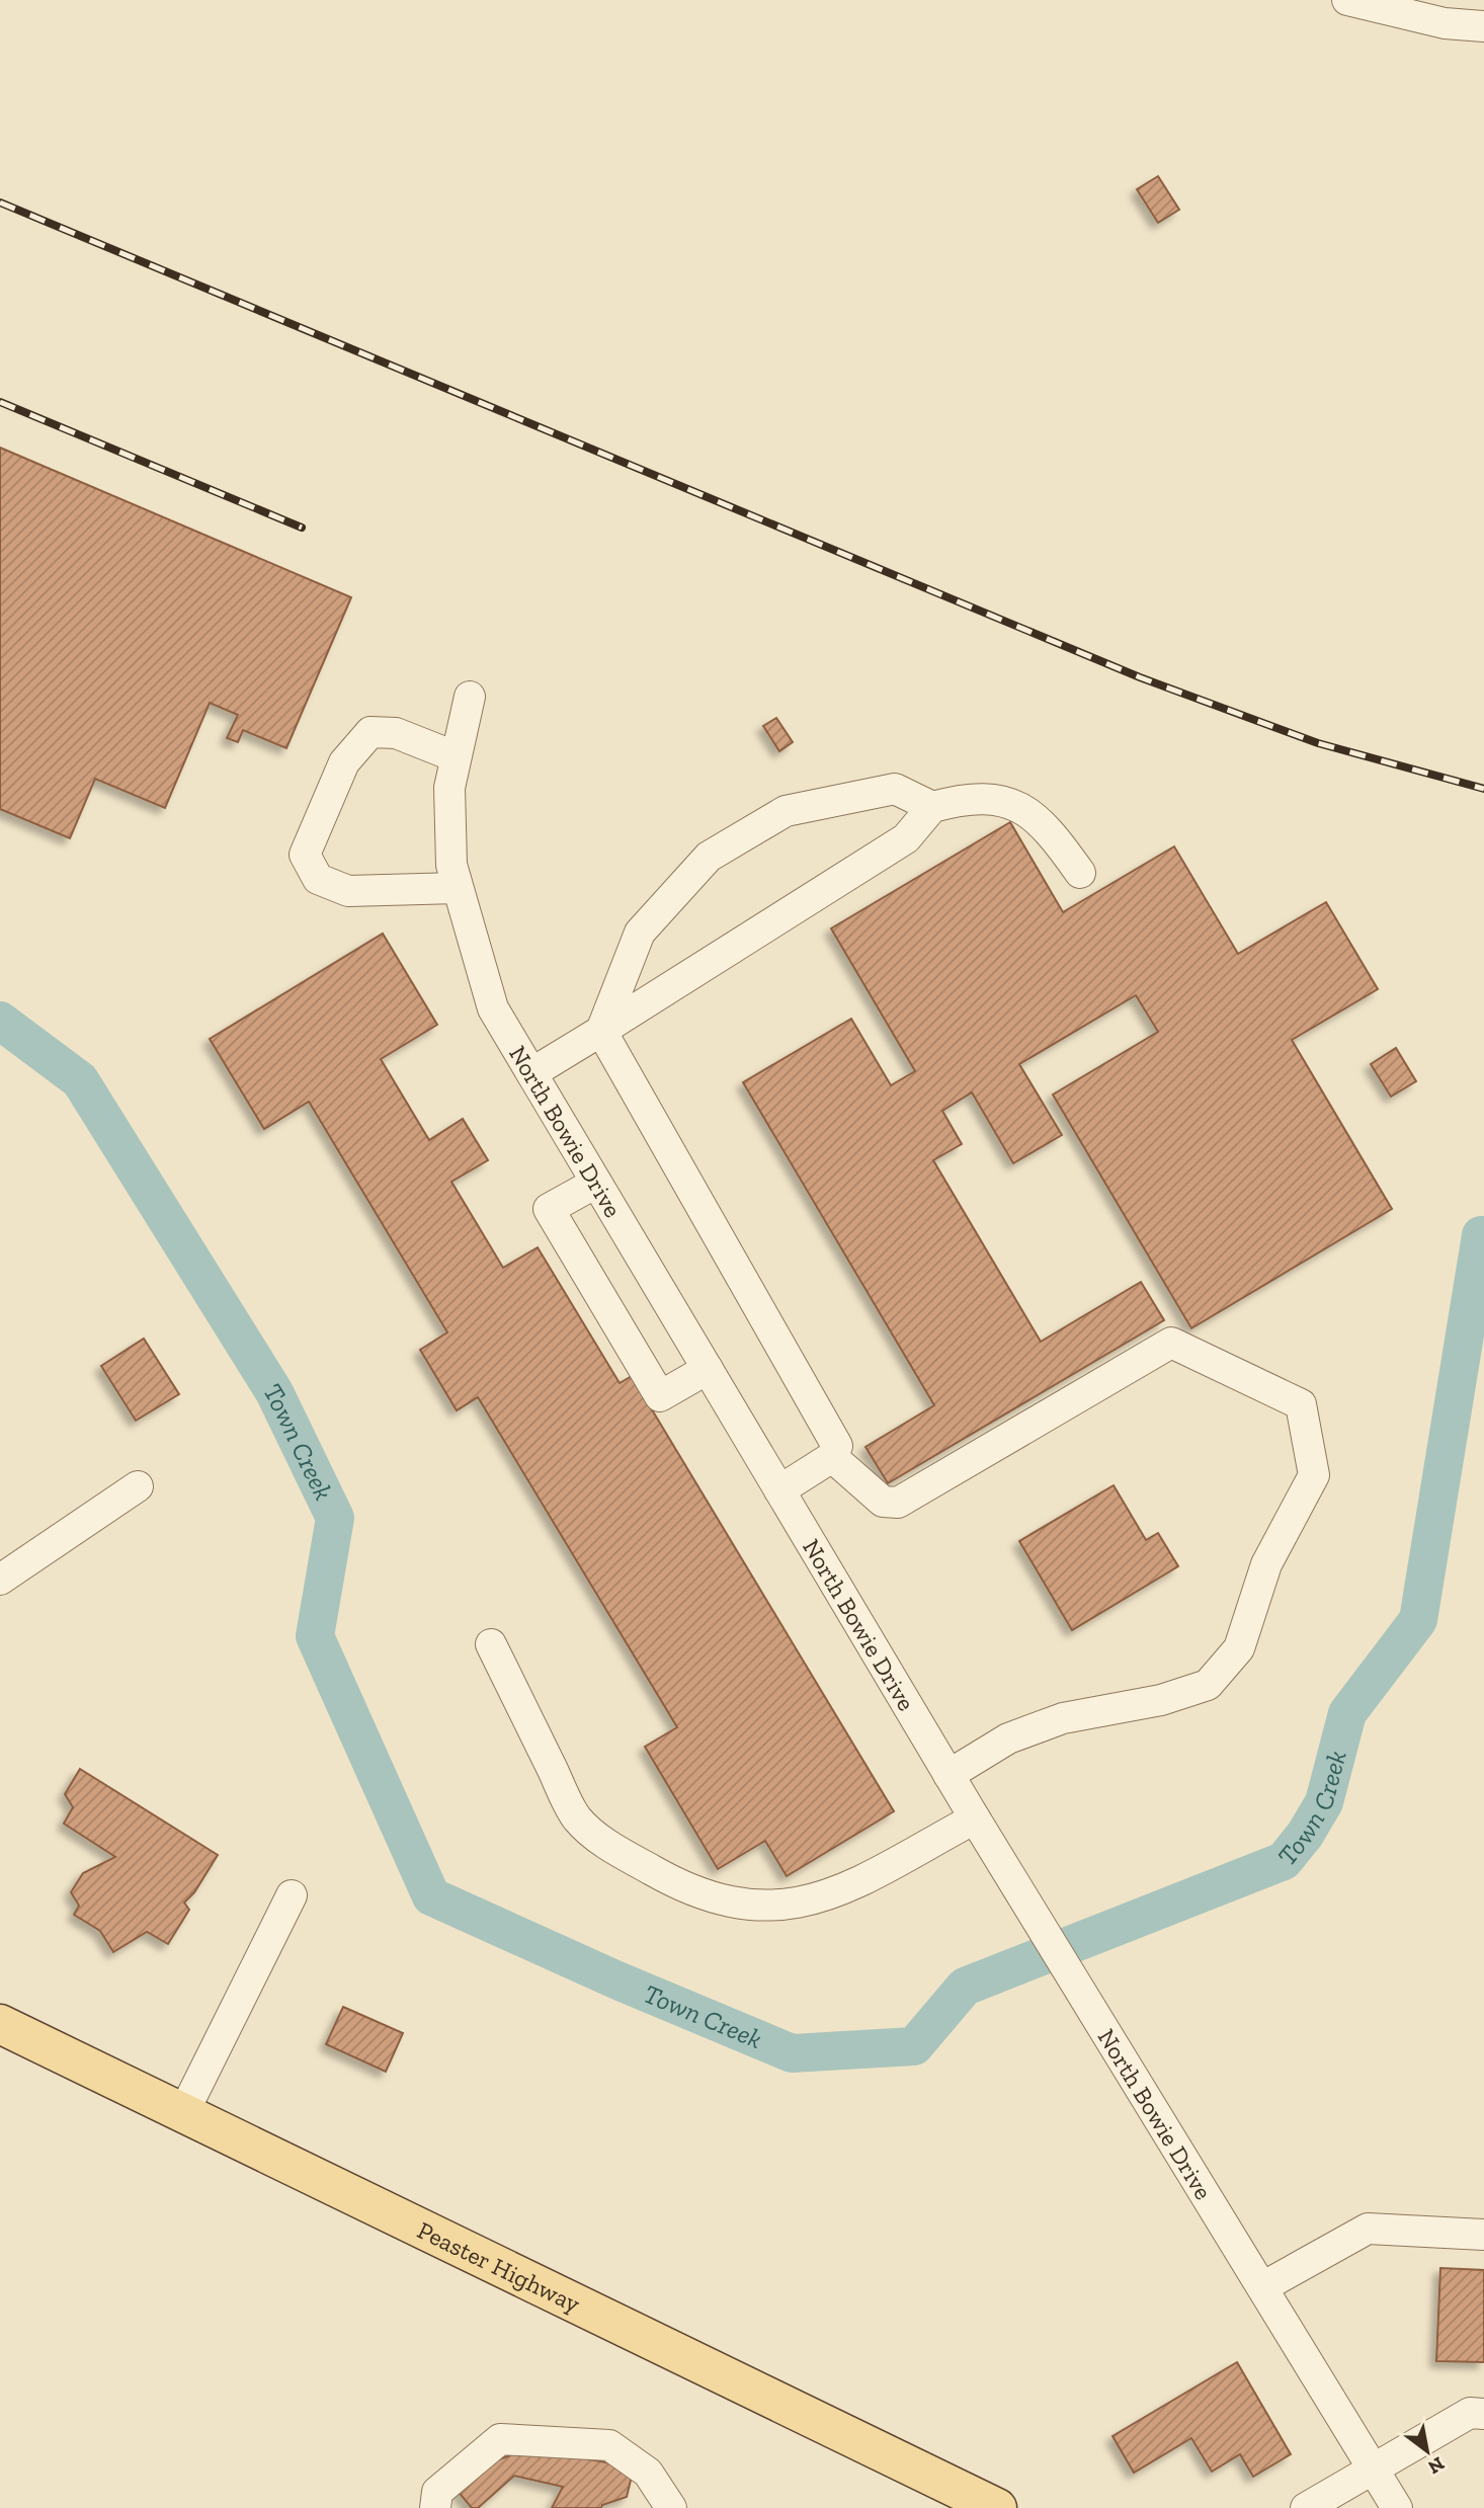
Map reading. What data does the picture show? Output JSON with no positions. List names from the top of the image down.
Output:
{
  "streets": {
    "main road": ["Peaster Highway"],
    "street": ["North Bowie Drive"]
  },
  "water": ["Town Creek"],
  "north": "bottom right"
}
